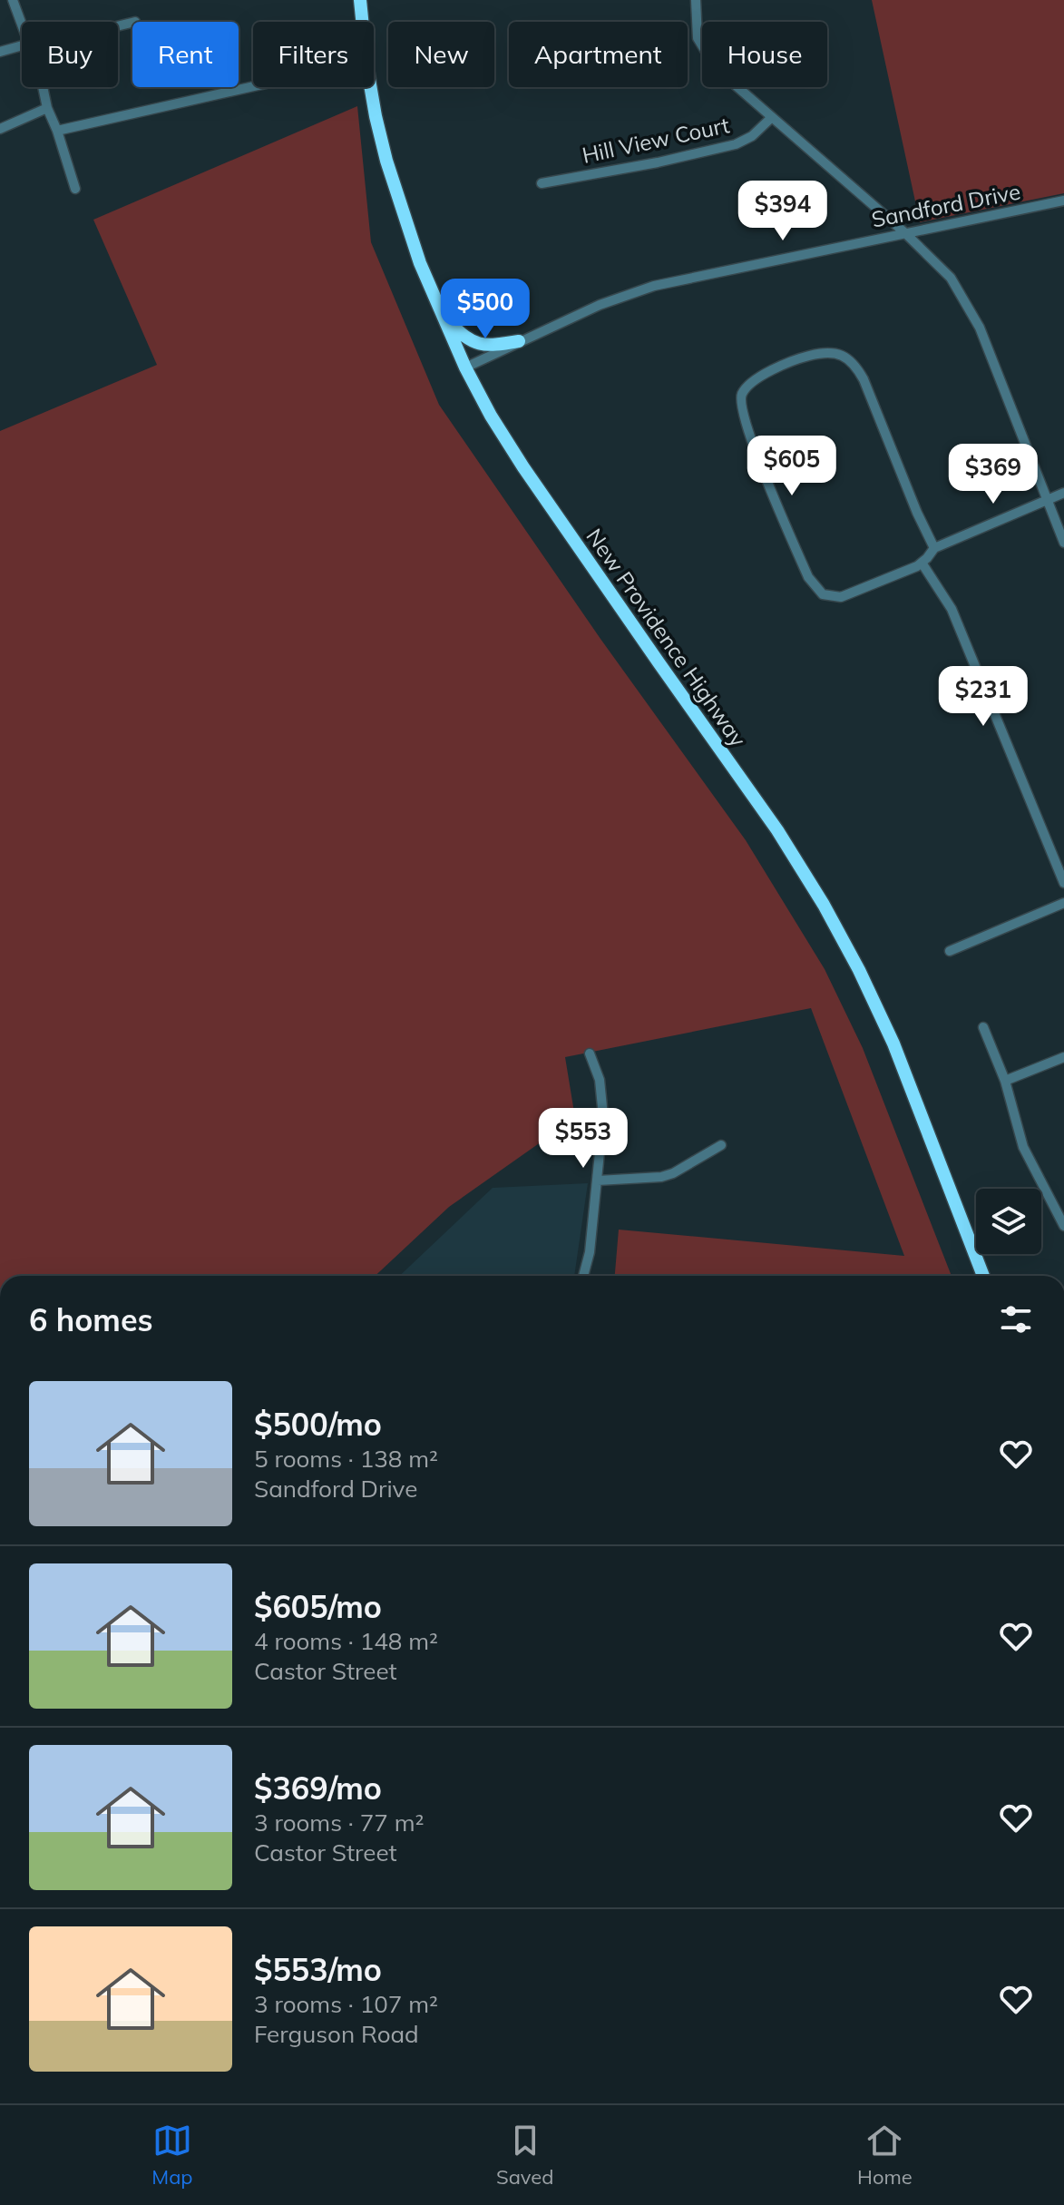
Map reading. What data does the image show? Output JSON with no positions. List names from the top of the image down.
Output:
{
  "streets": {
    "highway": ["New Providence Highway"],
    "street": ["Hill View Court", "Sandford Drive"]
  },
  "crossings": [
    ["Sandford Drive", "New Providence Highway"]
  ],
  "page": {
    "chip": [
      "Buy",
      "Rent",
      "Filters",
      "New",
      "Apartment",
      "House"
    ],
    "price": [
      "$394",
      "$500",
      "$605",
      "$369",
      "$231",
      "$553"
    ],
    "heading": "6 homes",
    "list": [
      {
        "name": "$500/mo",
        "note": "5 rooms · 138 m² · Sandford Drive"
      },
      {
        "name": "$605/mo",
        "note": "4 rooms · 148 m² · Castor Street"
      },
      {
        "name": "$369/mo",
        "note": "3 rooms · 77 m² · Castor Street"
      },
      {
        "name": "$553/mo",
        "note": "3 rooms · 107 m² · Ferguson Road"
      }
    ],
    "tabs": ["Map", "Saved", "Home"]
  }
}
